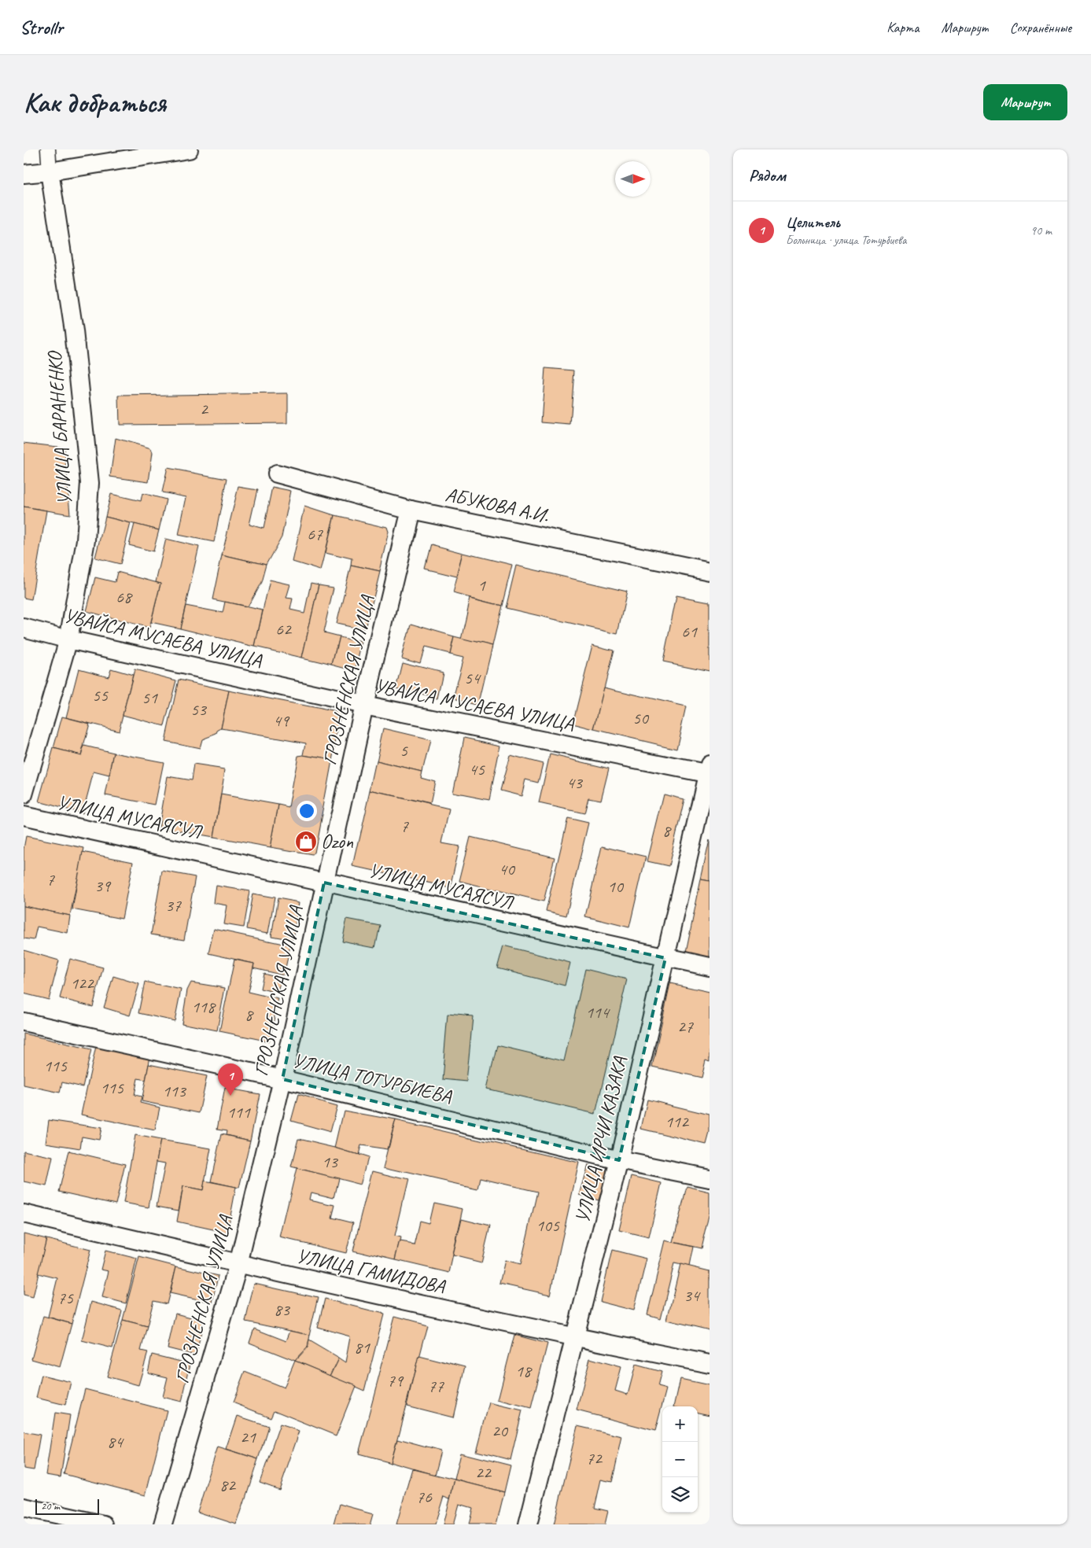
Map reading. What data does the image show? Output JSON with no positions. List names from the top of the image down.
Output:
{
  "streets": {
    "street": [
      "УЛИЦА БАРАНЕНКО",
      "АБУКОВА А.И.",
      "УВАЙСА МУСАЕВА УЛИЦА",
      "ГРОЗНЕНСКАЯ УЛИЦА",
      "УЛИЦА МУСАЯСУЛ",
      "УЛИЦА ТОТУРБИЕВА",
      "УЛИЦА ИРЧИ КАЗАКА",
      "УЛИЦА ГАМИДОВА"
    ]
  },
  "crossings": [
    ["УЛИЦА БАРАНЕНКО", "УВАЙСА МУСАЕВА УЛИЦА"],
    ["АБУКОВА А.И.", "ГРОЗНЕНСКАЯ УЛИЦА"],
    ["УВАЙСА МУСАЕВА УЛИЦА", "ГРОЗНЕНСКАЯ УЛИЦА"],
    ["УВАЙСА МУСАЕВА УЛИЦА", "УЛИЦА ИРЧИ КАЗАКА"],
    ["ГРОЗНЕНСКАЯ УЛИЦА", "УЛИЦА МУСАЯСУЛ"],
    ["ГРОЗНЕНСКАЯ УЛИЦА", "УЛИЦА ТОТУРБИЕВА"],
    ["ГРОЗНЕНСКАЯ УЛИЦА", "УЛИЦА ГАМИДОВА"],
    ["УЛИЦА МУСАЯСУЛ", "УЛИЦА ИРЧИ КАЗАКА"],
    ["УЛИЦА ТОТУРБИЕВА", "УЛИЦА ИРЧИ КАЗАКА"],
    ["УЛИЦА ИРЧИ КАЗАКА", "УЛИЦА ГАМИДОВА"]
  ],
  "places": {
    "shop": ["Ozon"]
  },
  "house_numbers": [
    "2",
    "67",
    "1",
    "68",
    "62",
    "61",
    "54",
    "55",
    "51",
    "53",
    "50",
    "49",
    "5",
    "45",
    "43",
    "7",
    "8",
    "40",
    "7",
    "39",
    "10",
    "37",
    "122",
    "118",
    "114",
    "8",
    "27",
    "115",
    "115",
    "113",
    "111",
    "112",
    "13",
    "105",
    "34",
    "75",
    "83",
    "81",
    "18",
    "79",
    "77",
    "20",
    "21",
    "84",
    "72",
    "22",
    "82",
    "76"
  ],
  "scale_bar": "20 m",
  "north": "right",
  "page": {
    "header": "Strollr",
    "nav": ["Карта", "Маршрут", "Сохранённые"],
    "buttons": "Маршрут",
    "title": "Как добраться",
    "heading": "Рядом",
    "list": [
      {
        "mark": "1",
        "name": "Целитель",
        "note": "Больница · улица Тотурбиева",
        "value": "90 m"
      }
    ],
    "pins": "1",
    "map_buttons": ["+", "−"],
    "scale": "20 m"
  }
}
